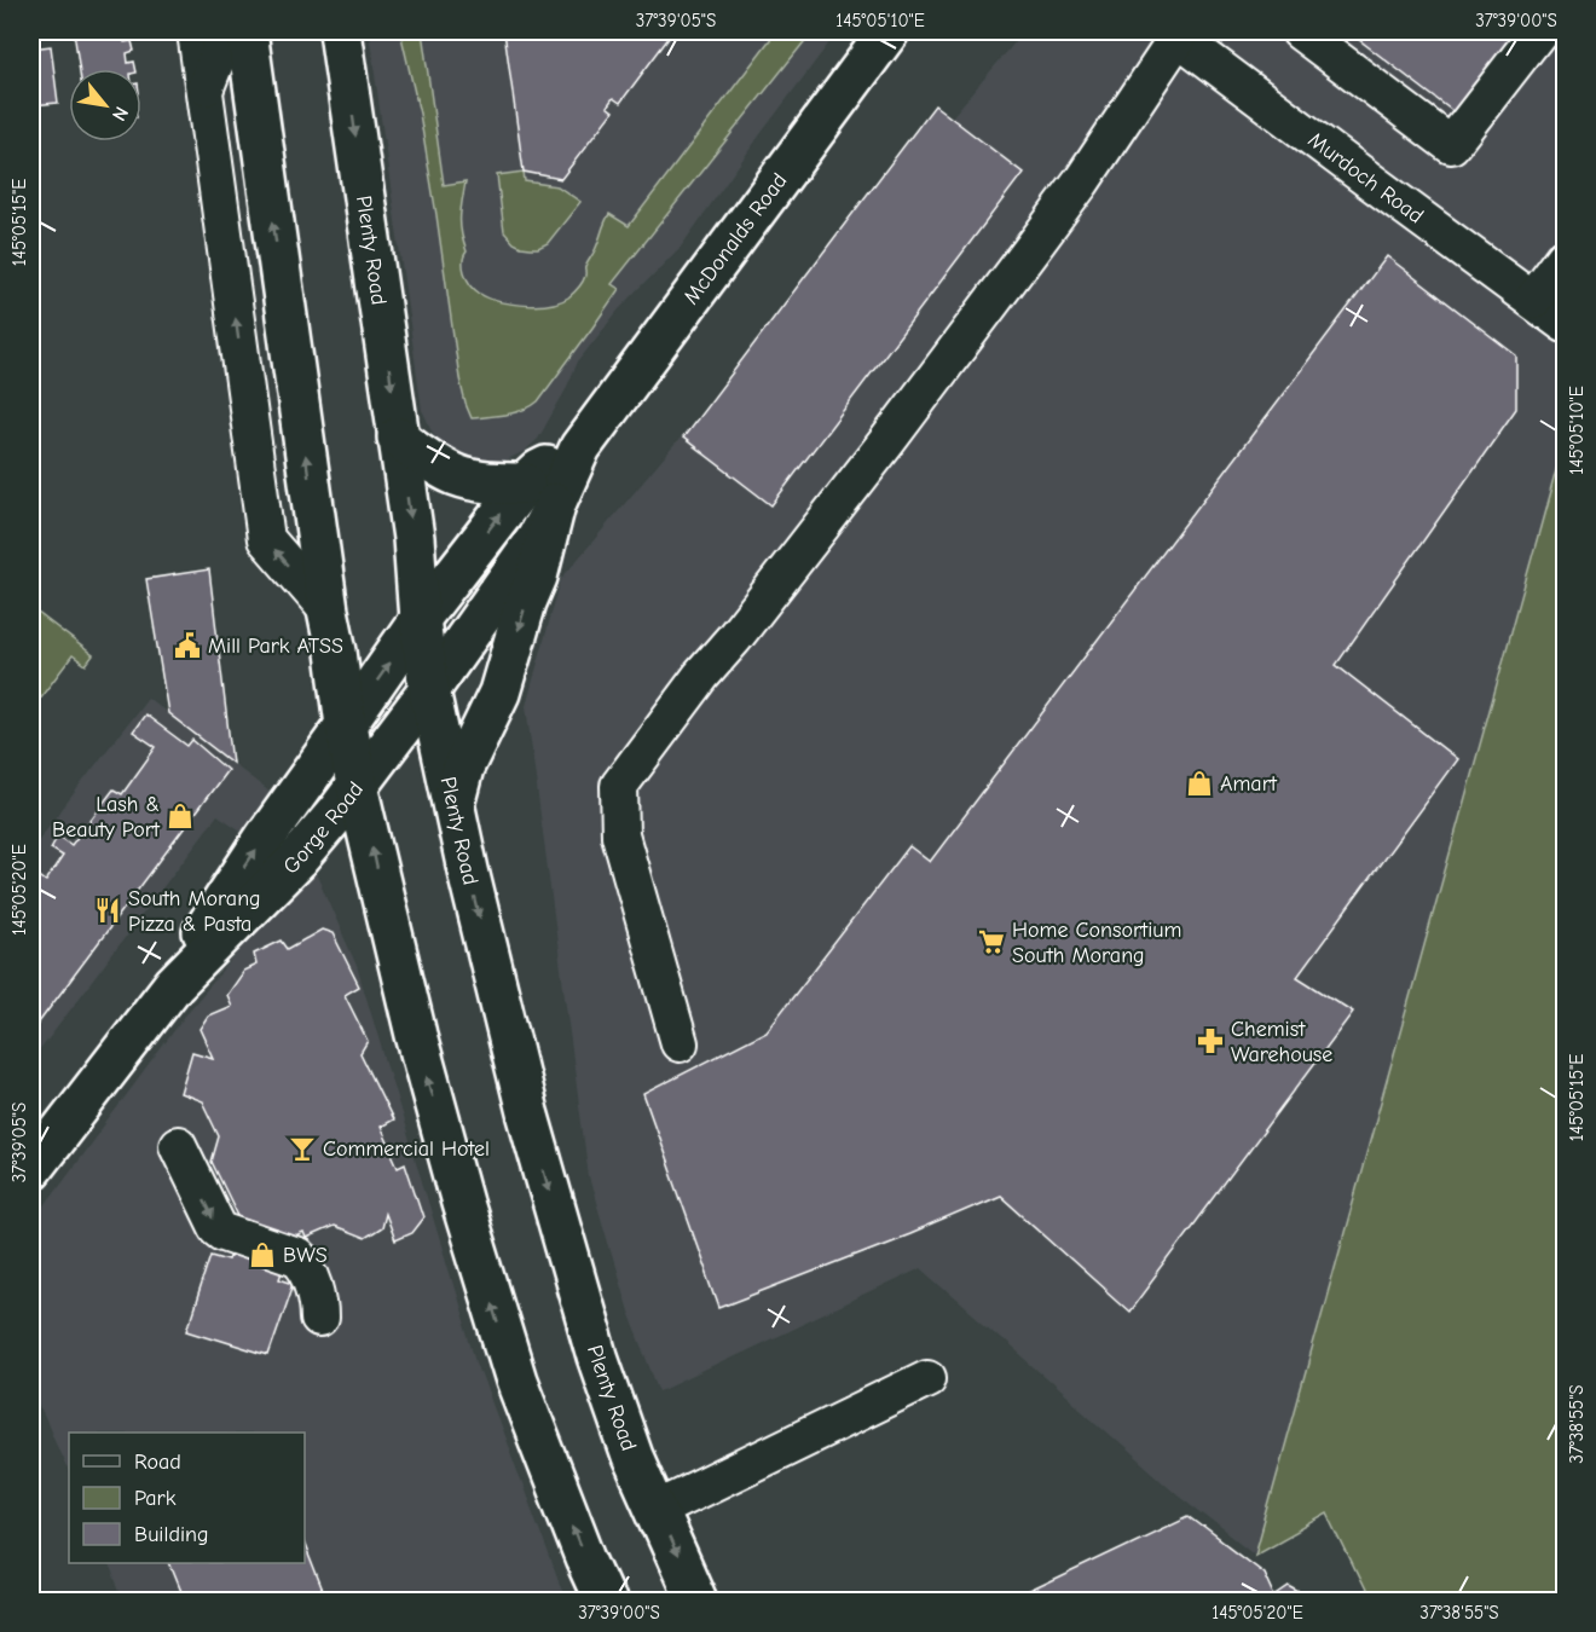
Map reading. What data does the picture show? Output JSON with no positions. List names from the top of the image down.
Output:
{
  "streets": {
    "main road": ["McDonalds Road", "Plenty Road", "Gorge Road"],
    "street": ["Murdoch Road"]
  },
  "crossings": [
    ["McDonalds Road", "Plenty Road"],
    ["McDonalds Road", "Gorge Road"],
    ["Plenty Road", "Gorge Road"]
  ],
  "places": {
    "public building": ["Mill Park ATSS"],
    "shop": ["Amart", "Lash & Beauty Port", "BWS"],
    "restaurant": ["South Morang Pizza & Pasta"],
    "supermarket": ["Home Consortium South Morang"],
    "pharmacy": ["Chemist Warehouse"],
    "bar": ["Commercial Hotel"]
  },
  "legend": ["Road", "Park", "Building"],
  "north": "bottom right",
  "coordinates": [
    "37°39'05\"S",
    "145°05'10\"E",
    "37°39'00\"S",
    "145°05'15\"E",
    "145°05'20\"E",
    "37°38'55\"S"
  ]
}
